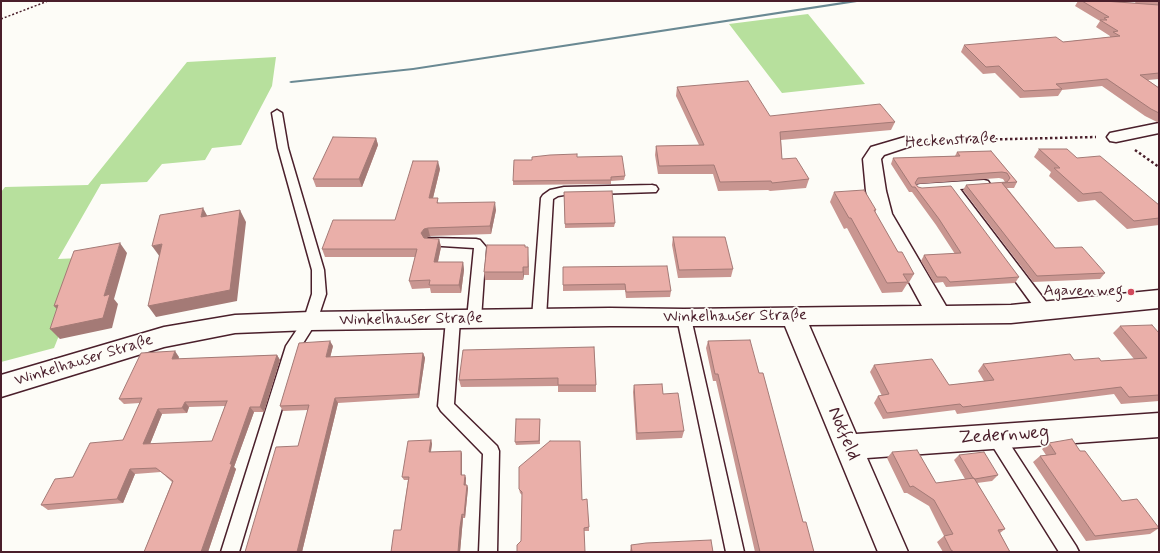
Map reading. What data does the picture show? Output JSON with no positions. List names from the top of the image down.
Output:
{
  "streets": {
    "street": [
      "Heckenstraße",
      "Winkelhauser Straße",
      "Notfeld",
      "Zedernweg"
    ]
  },
  "crossings": [
    ["Heckenstraße", "Winkelhauser Straße"],
    ["Winkelhauser Straße", "Notfeld"],
    ["Notfeld", "Zedernweg"]
  ],
  "places": ["Agavenweg"]
}
